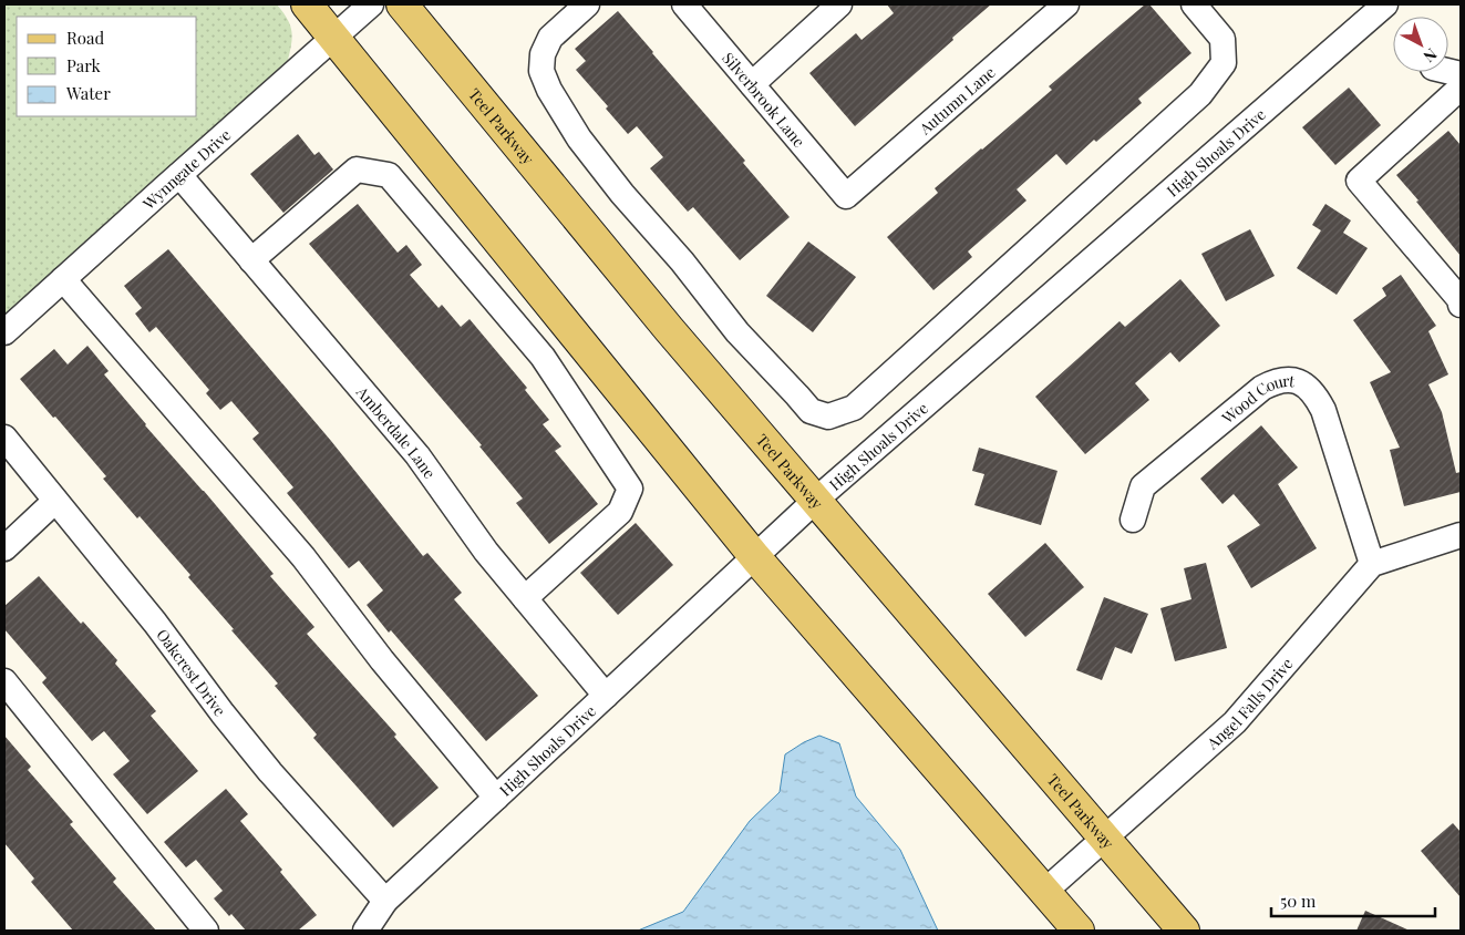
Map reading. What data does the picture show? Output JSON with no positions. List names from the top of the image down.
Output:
{
  "streets": {
    "main road": ["Teel Parkway"],
    "street": [
      "Silverbrook Lane",
      "Autumn Lane",
      "High Shoals Drive",
      "Wynngate Drive",
      "Wood Court",
      "Amberdale Lane",
      "Oakcrest Drive",
      "Angel Falls Drive"
    ]
  },
  "crossings": [
    ["Silverbrook Lane", "Autumn Lane"],
    ["Teel Parkway", "High Shoals Drive"],
    ["Teel Parkway", "Angel Falls Drive"],
    ["High Shoals Drive", "Amberdale Lane"],
    ["High Shoals Drive", "Oakcrest Drive"],
    ["Wynngate Drive", "Amberdale Lane"],
    ["Wood Court", "Angel Falls Drive"]
  ],
  "legend": ["Road", "Park", "Water"],
  "scale_bar": "50 m",
  "north": "bottom right"
}
